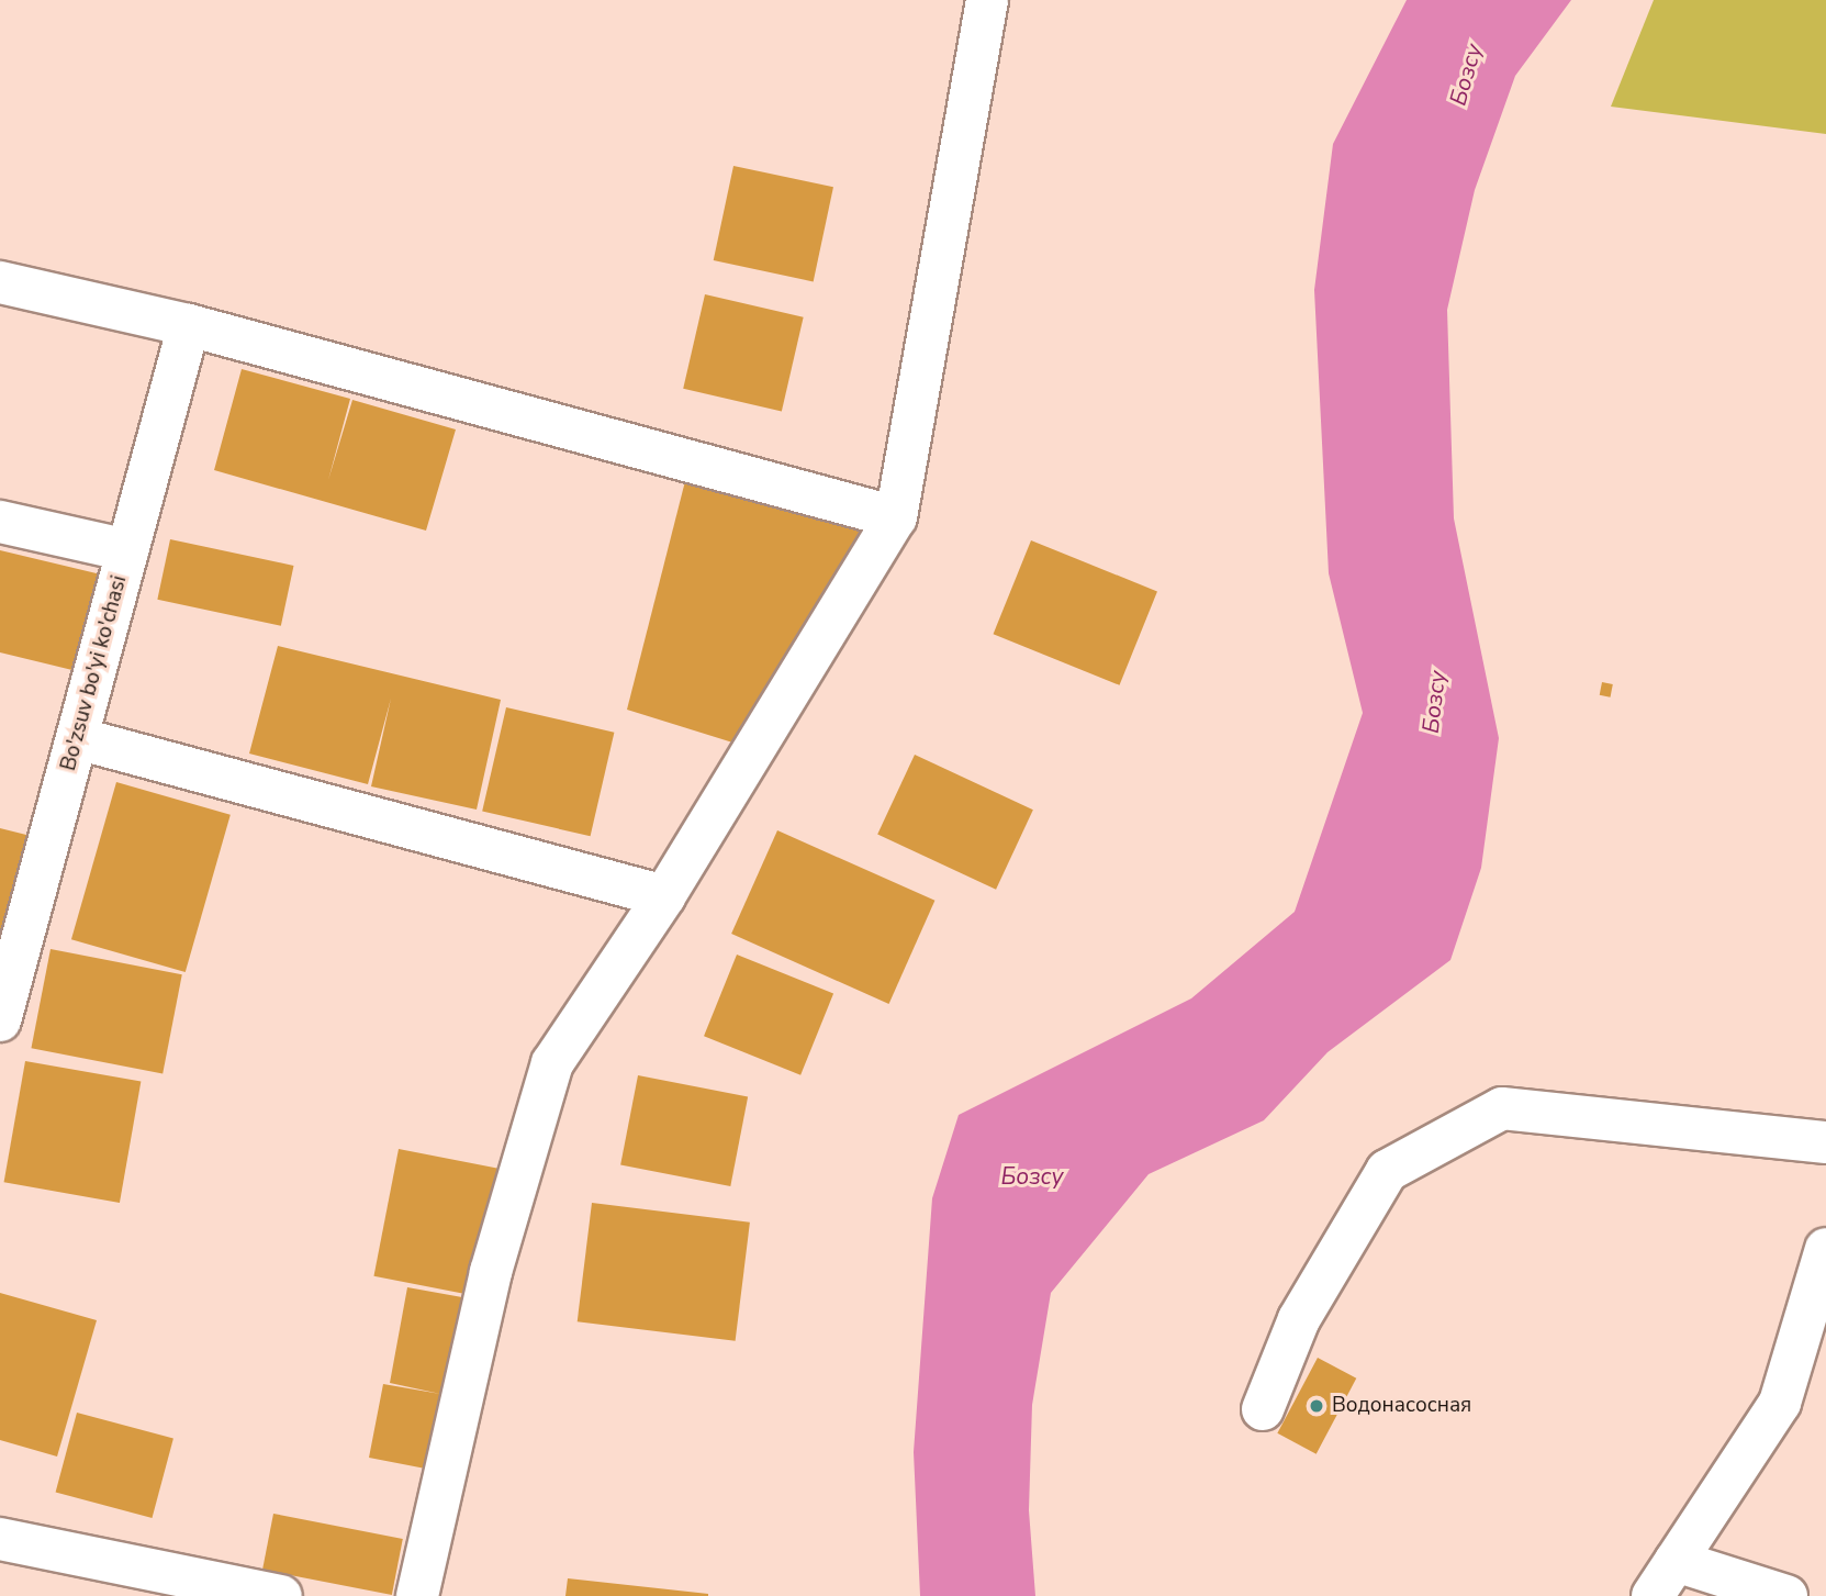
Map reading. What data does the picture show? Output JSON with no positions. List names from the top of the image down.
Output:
{
  "streets": {
    "street": ["Bo'zsuv bo'yi ko'chasi"]
  },
  "water": ["Бозсу"],
  "places": ["Водонасосная"]
}
